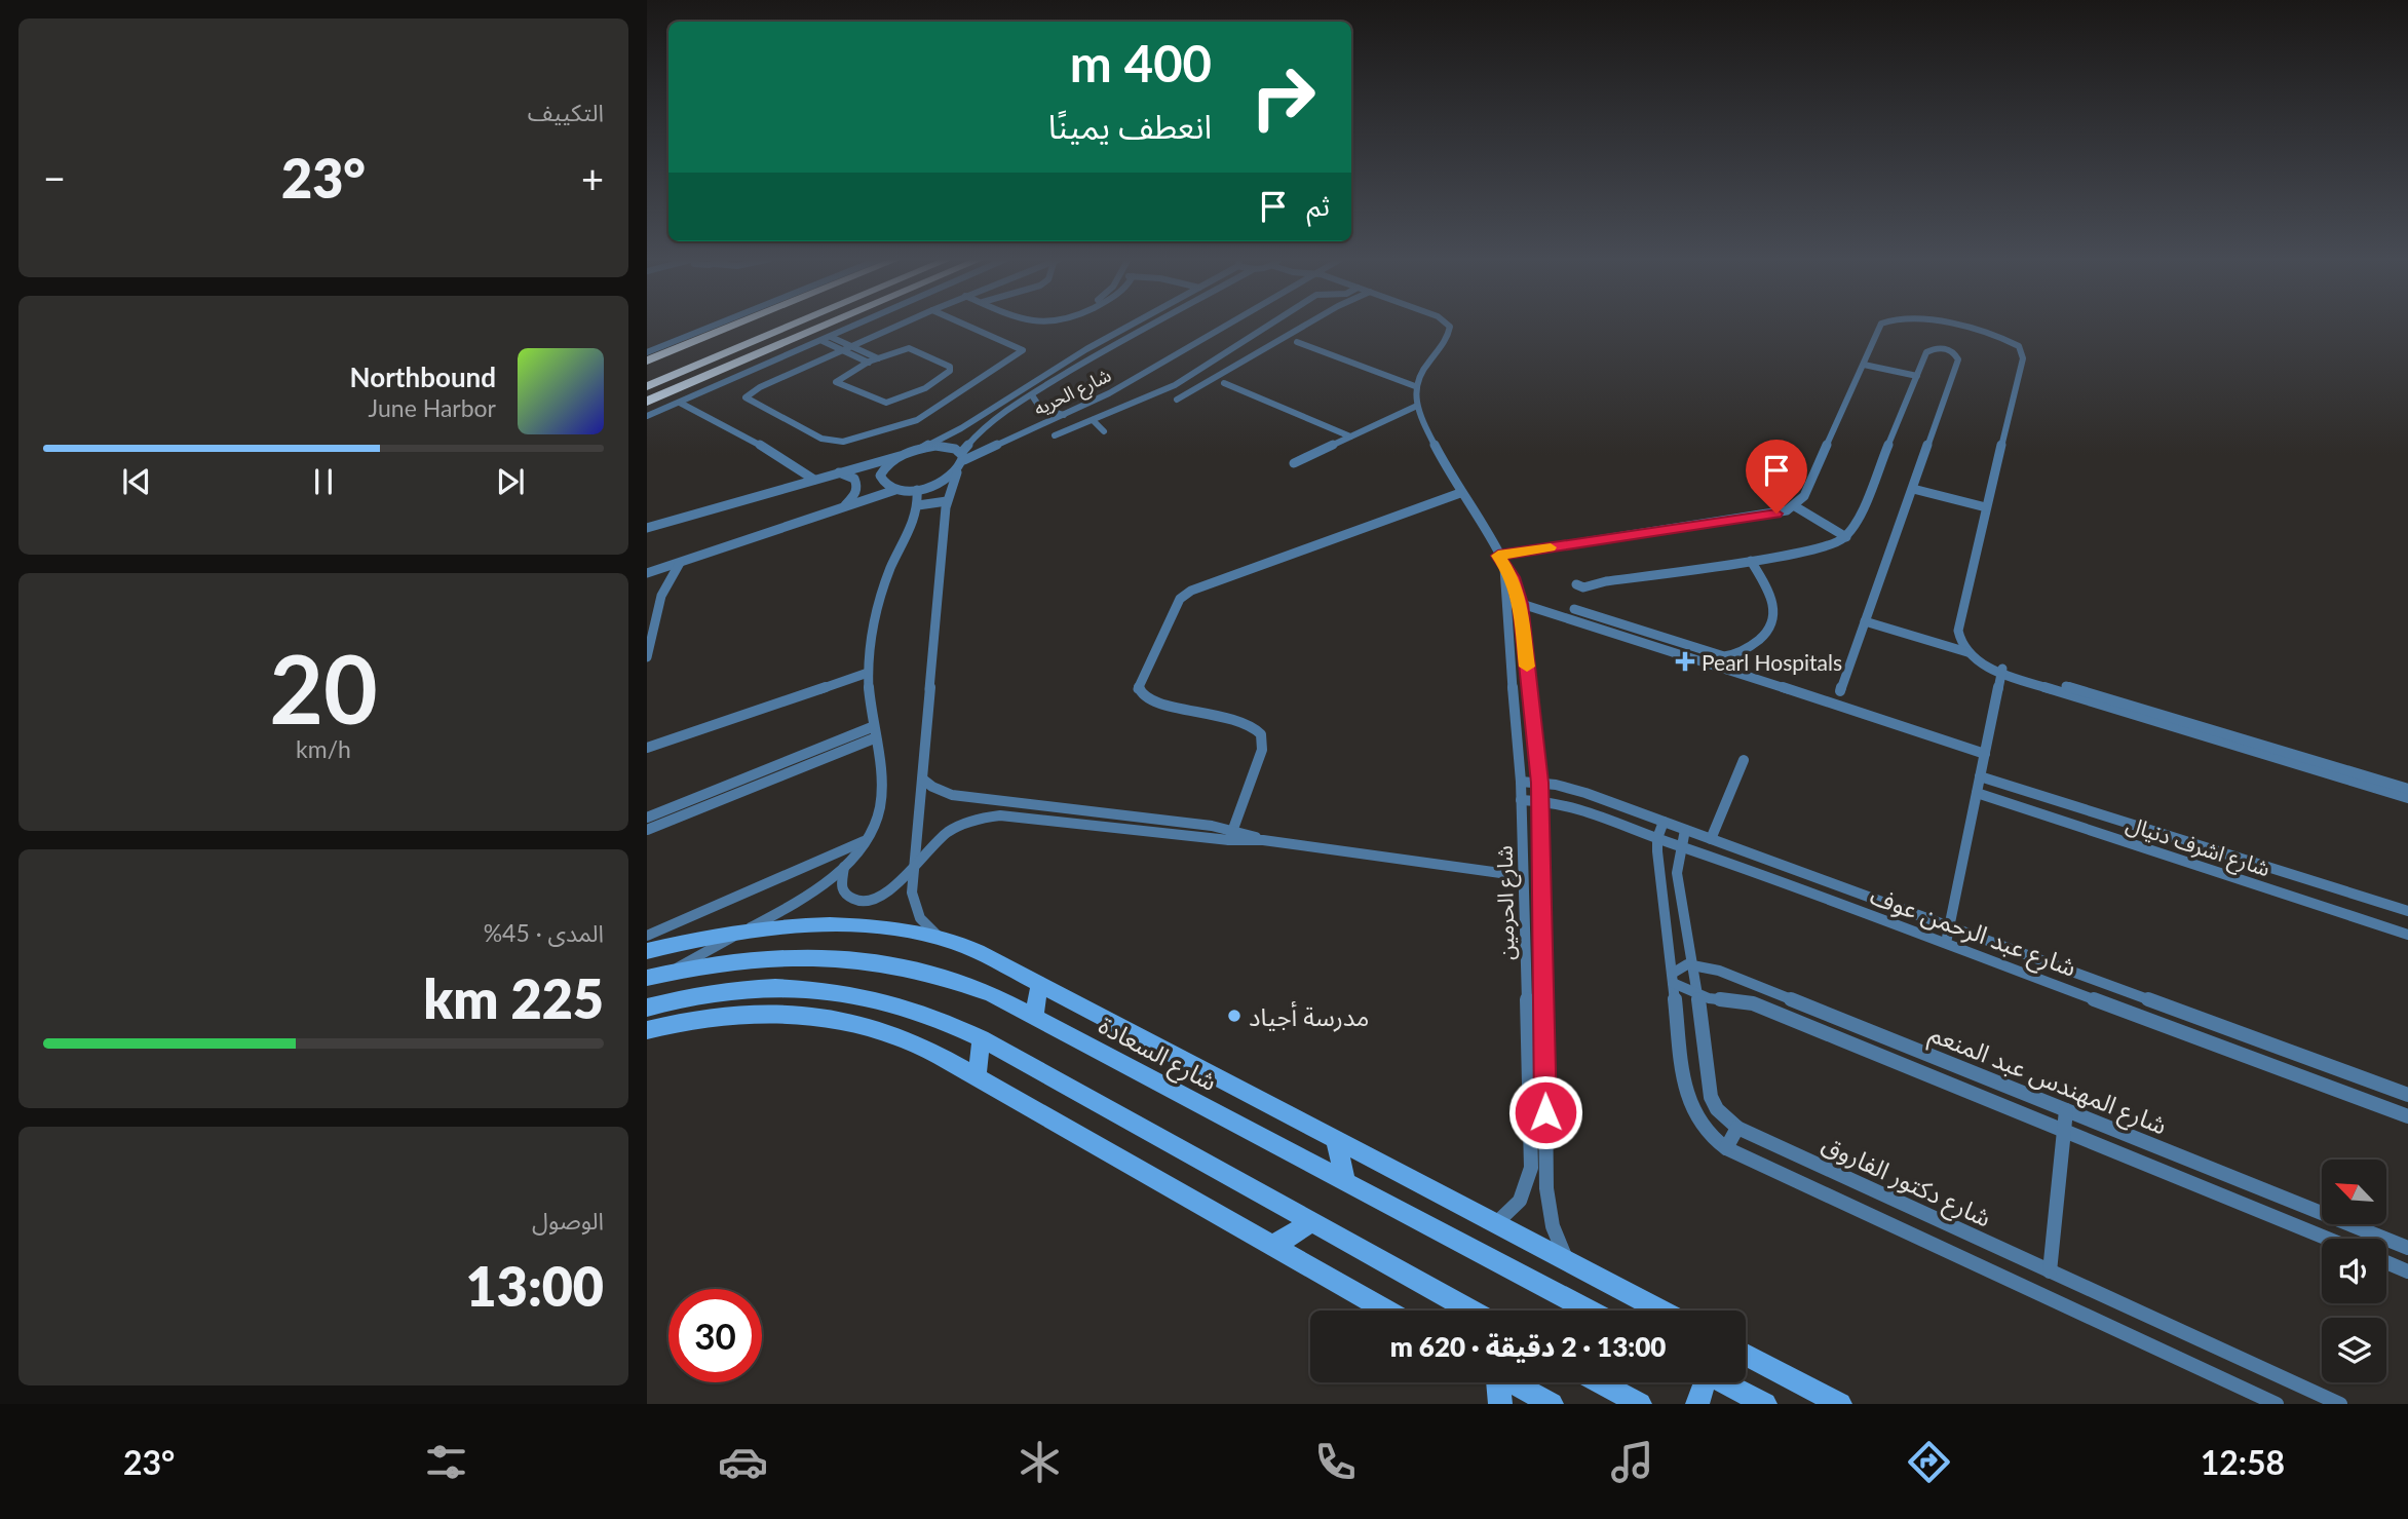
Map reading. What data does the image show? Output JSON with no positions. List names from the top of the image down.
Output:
{
  "streets": {
    "street": [
      "شارع الحريه",
      "شارع اشرف دنيال",
      "شارع الحرمين",
      "شارع عبد الرحمن عوف",
      "شارع السعادة",
      "شارع المهندس عبد المنعم",
      "شارع دكتور الفاروق"
    ]
  },
  "crossings": [
    ["شارع الحرمين", "شارع عبد الرحمن عوف"],
    ["شارع عبد الرحمن عوف", "شارع دكتور الفاروق"],
    ["شارع المهندس عبد المنعم", "شارع دكتور الفاروق"]
  ],
  "places": {
    "health": ["Pearl Hospitals"],
    "other": ["مدرسة أجياد"]
  },
  "north": "top left",
  "page": {
    "tile": [
      "التكييف",
      ["20", "km/h"],
      ["المدى · 45%", "225 km"],
      ["الوصول", "13:00"]
    ],
    "turn": ["400 m", "انعطف يمينًا"],
    "heat": ["−", "23°", "+"],
    "then": "ثم",
    "song": ["Northbound", "June Harbor"],
    "limit": "30",
    "trip": "13:00 · 2 دقيقة · 620 m",
    "tabs": ["12:58", "23°"]
  }
}
